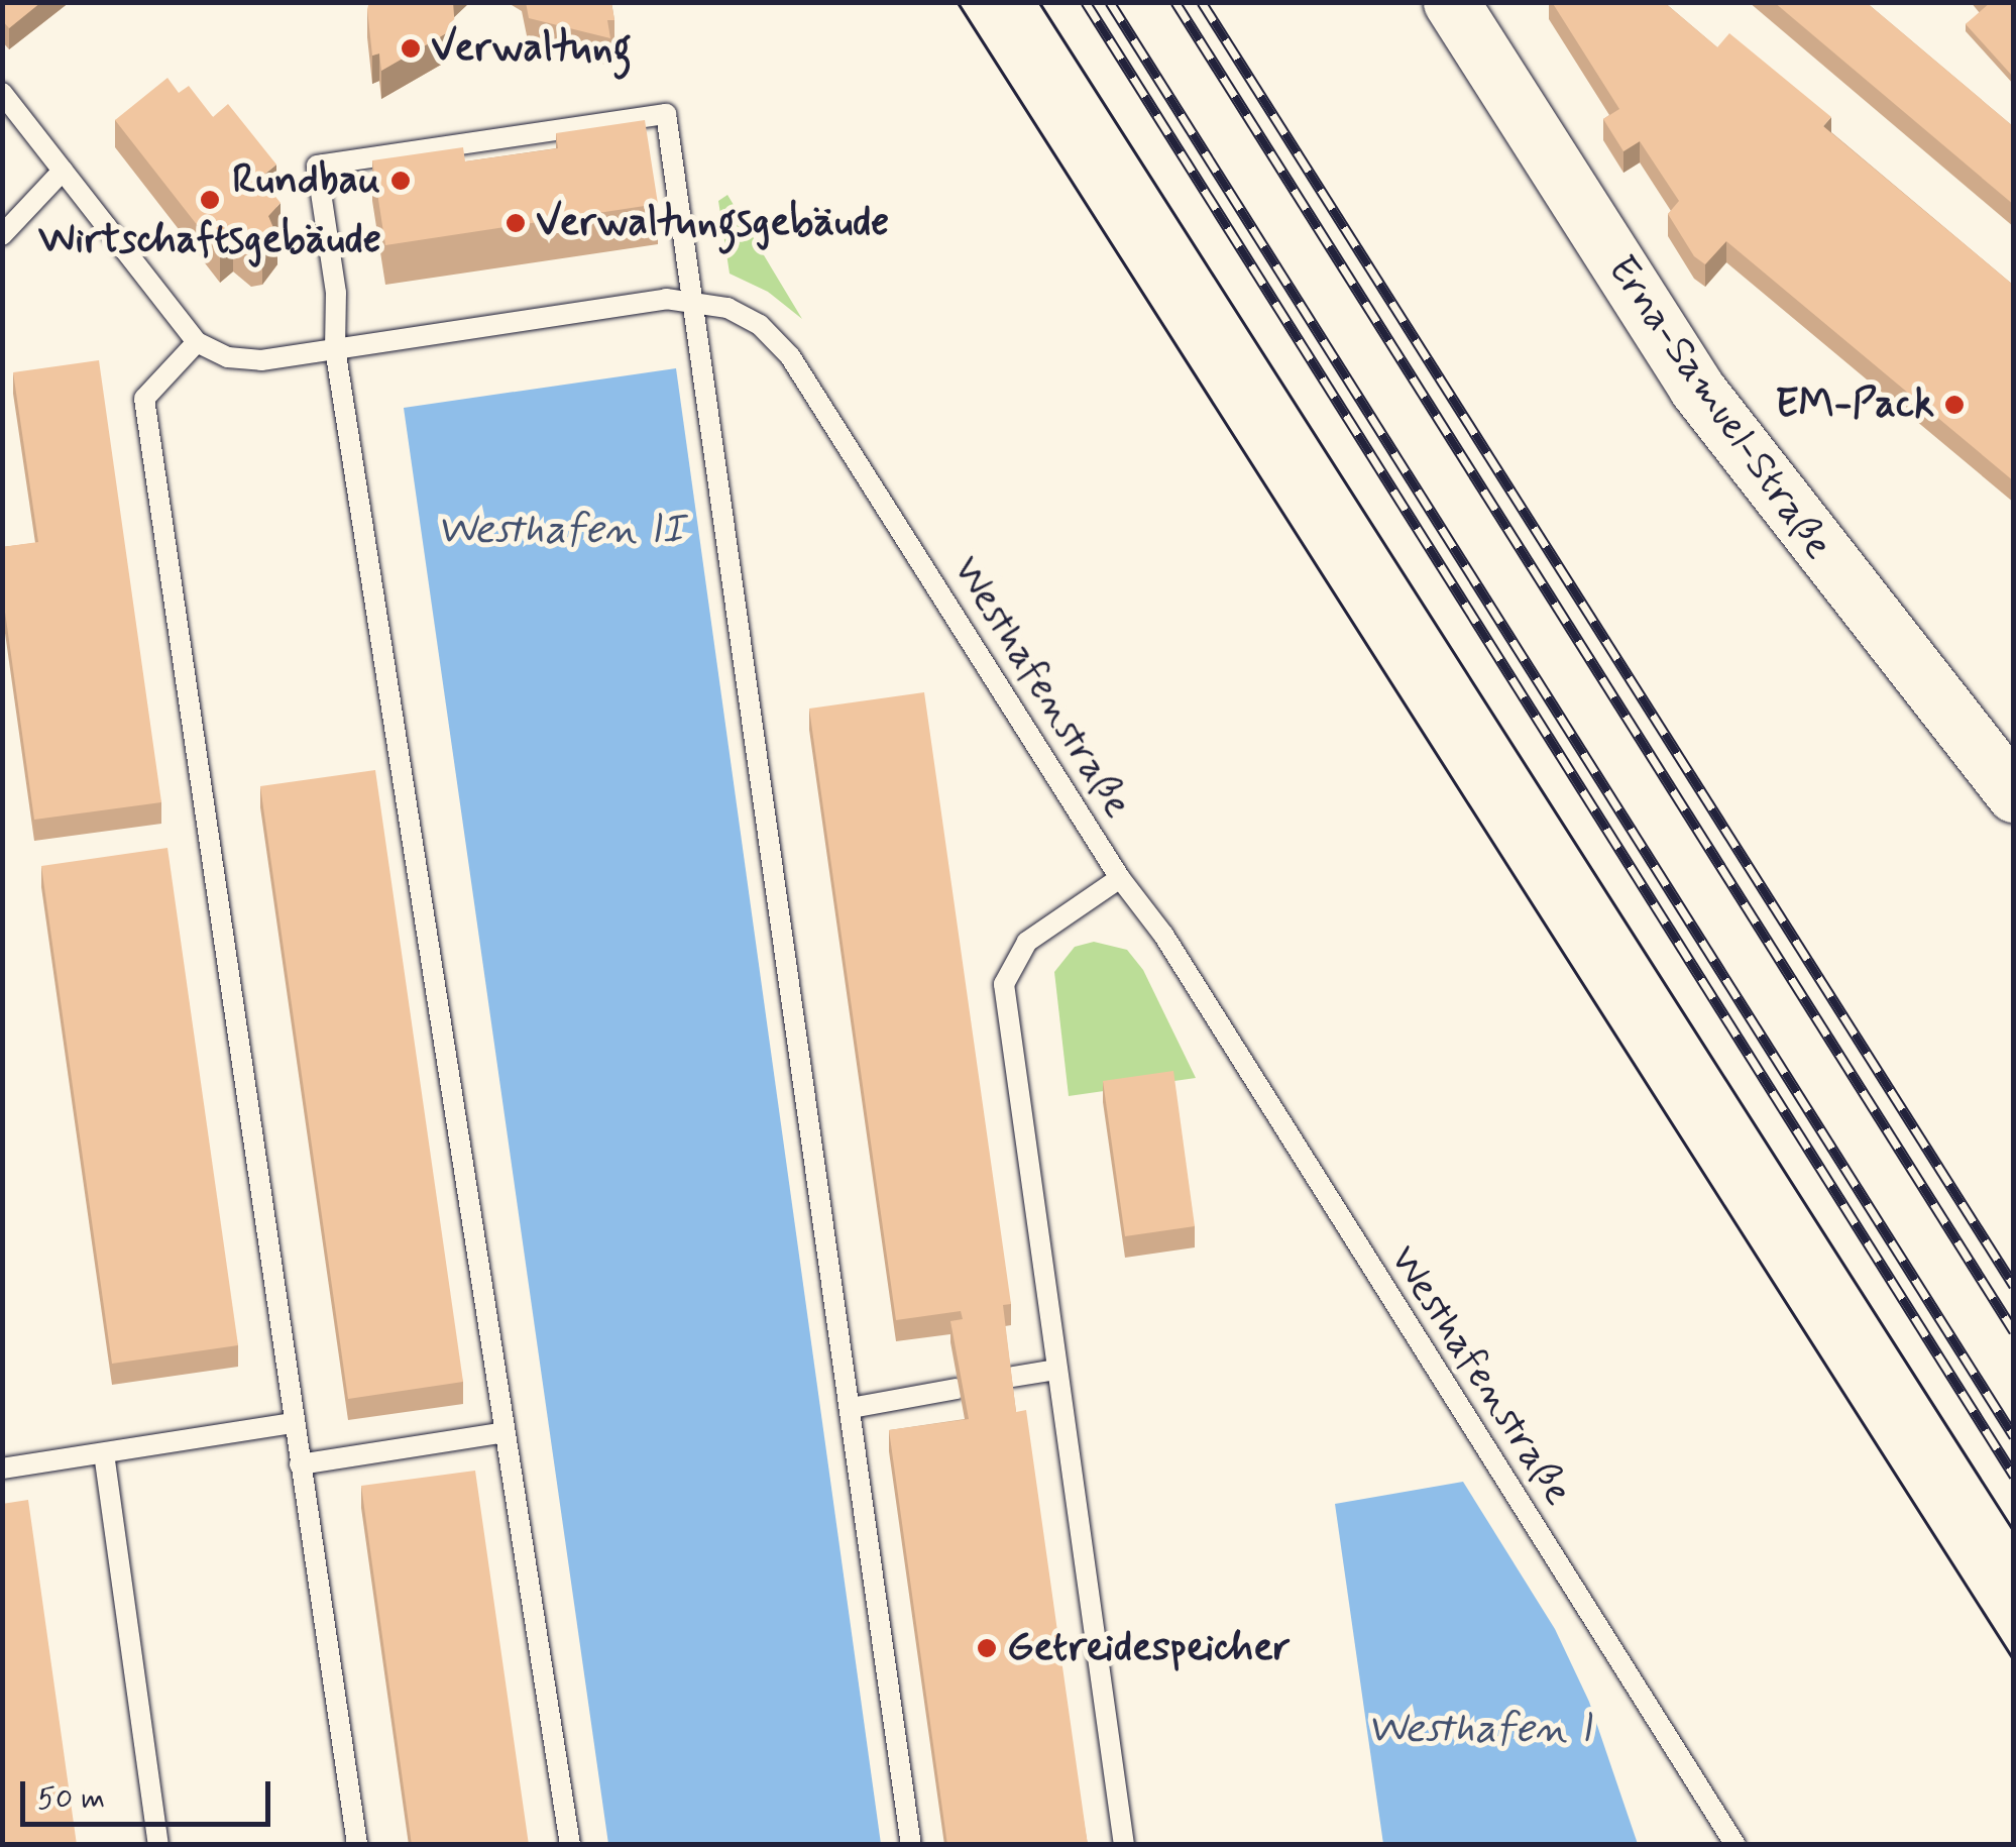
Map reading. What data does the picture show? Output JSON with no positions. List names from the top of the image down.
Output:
{
  "streets": {
    "main road": ["Erna-Samuel-Straße"],
    "lane": ["Westhafenstraße"]
  },
  "water": ["Westhafen II", "Westhafen I"],
  "places": [
    "Verwaltung",
    "Rundbau",
    "Wirtschaftsgebäude",
    "Verwaltungsgebäude",
    "EM-Pack",
    "Getreidespeicher"
  ],
  "scale_bar": "50 m"
}
